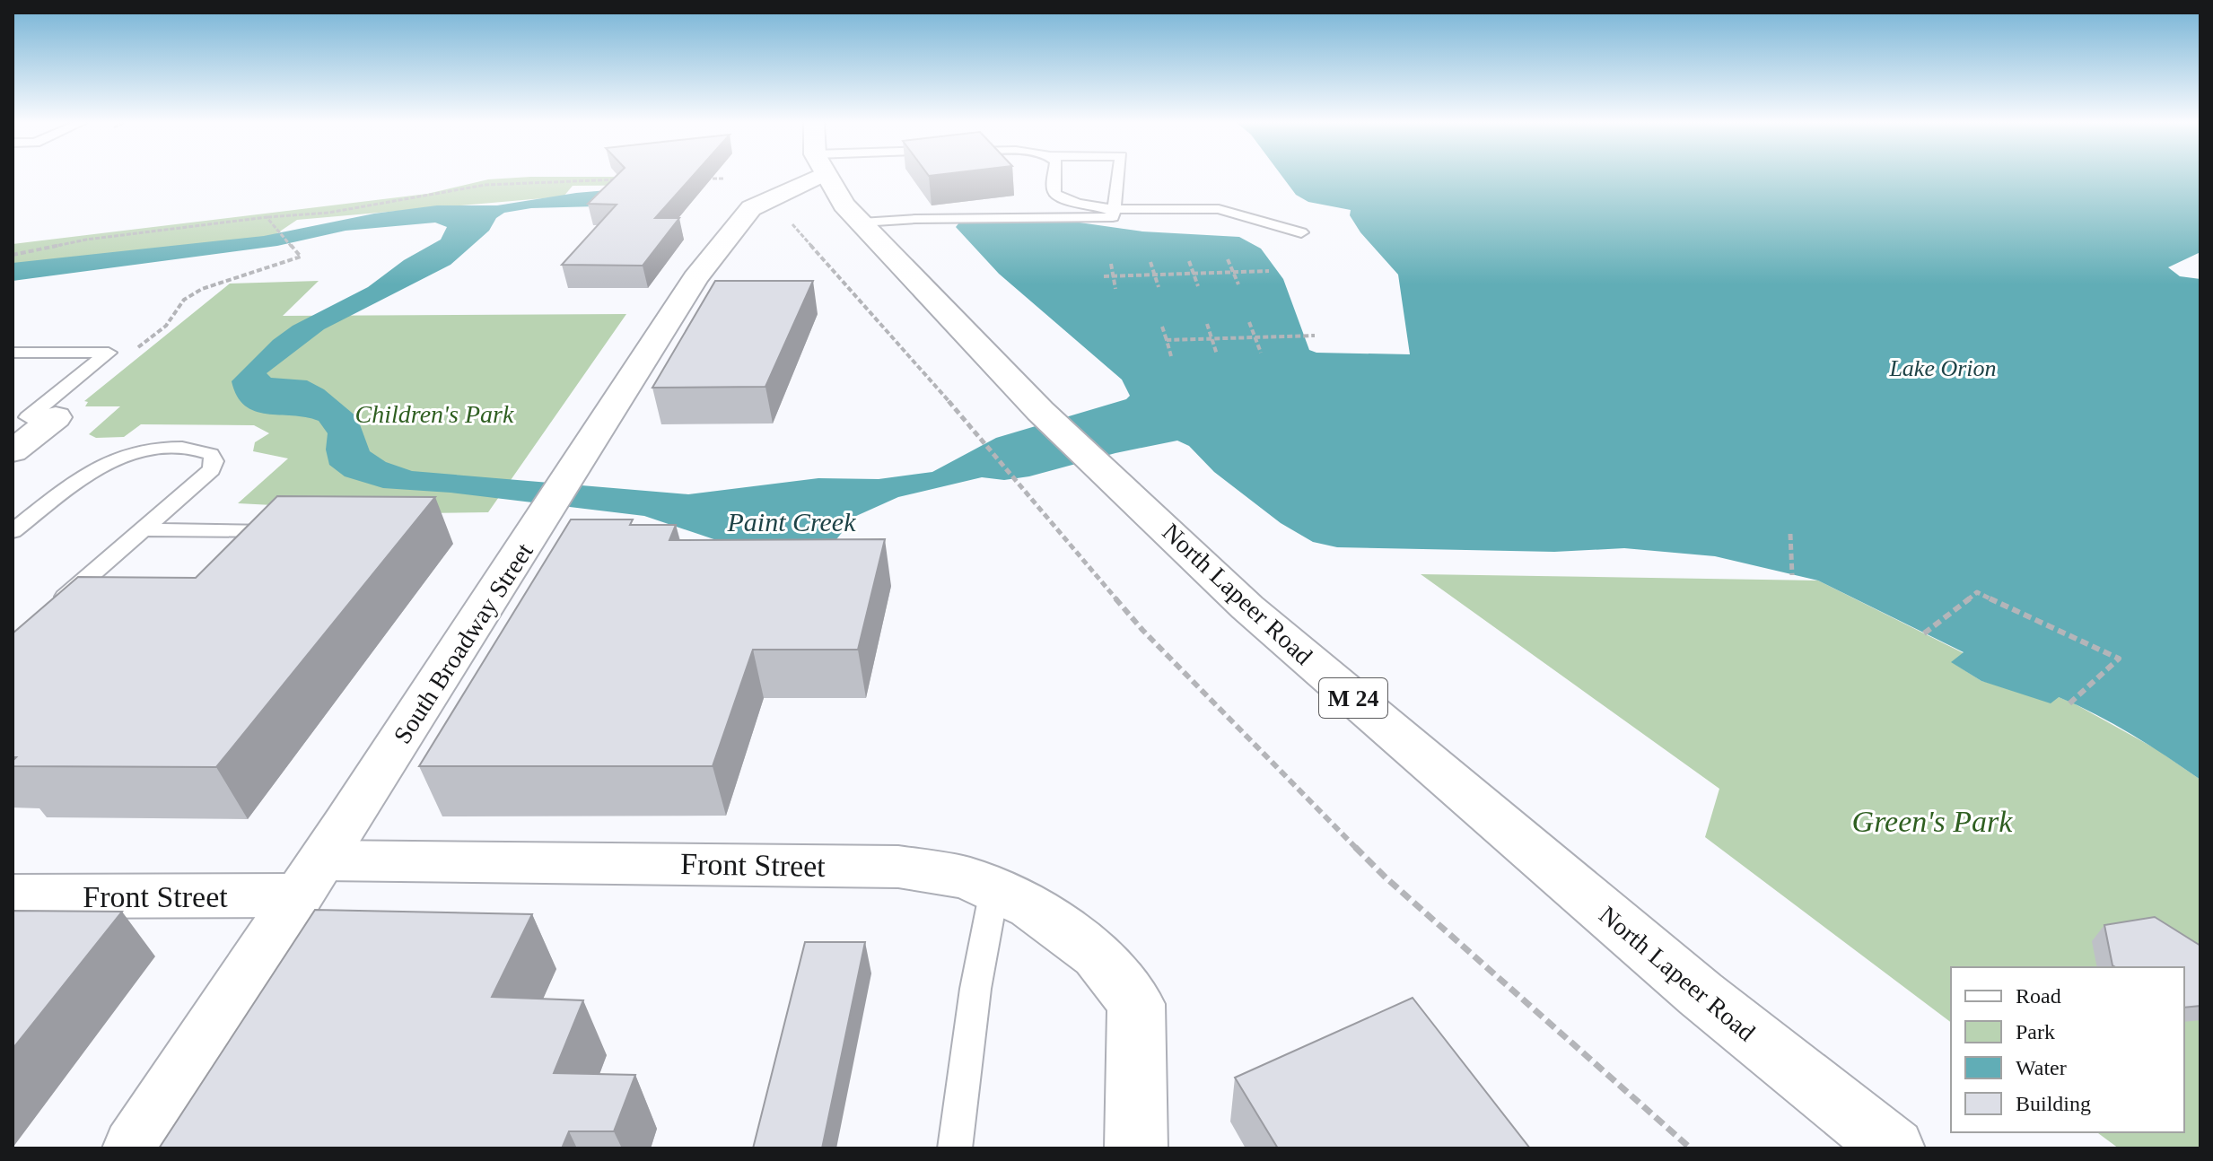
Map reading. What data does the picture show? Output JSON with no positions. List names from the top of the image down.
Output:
{
  "streets": {
    "street": [
      "North Lapeer Road",
      "South Broadway Street",
      "M 24",
      "Front Street"
    ]
  },
  "crossings": [
    ["South Broadway Street", "Front Street"]
  ],
  "water": ["Lake Orion", "Paint Creek"],
  "parks": ["Children's Park", "Green's Park"],
  "legend": [
    "Road",
    "Park",
    "Water",
    "Building"
  ]
}
